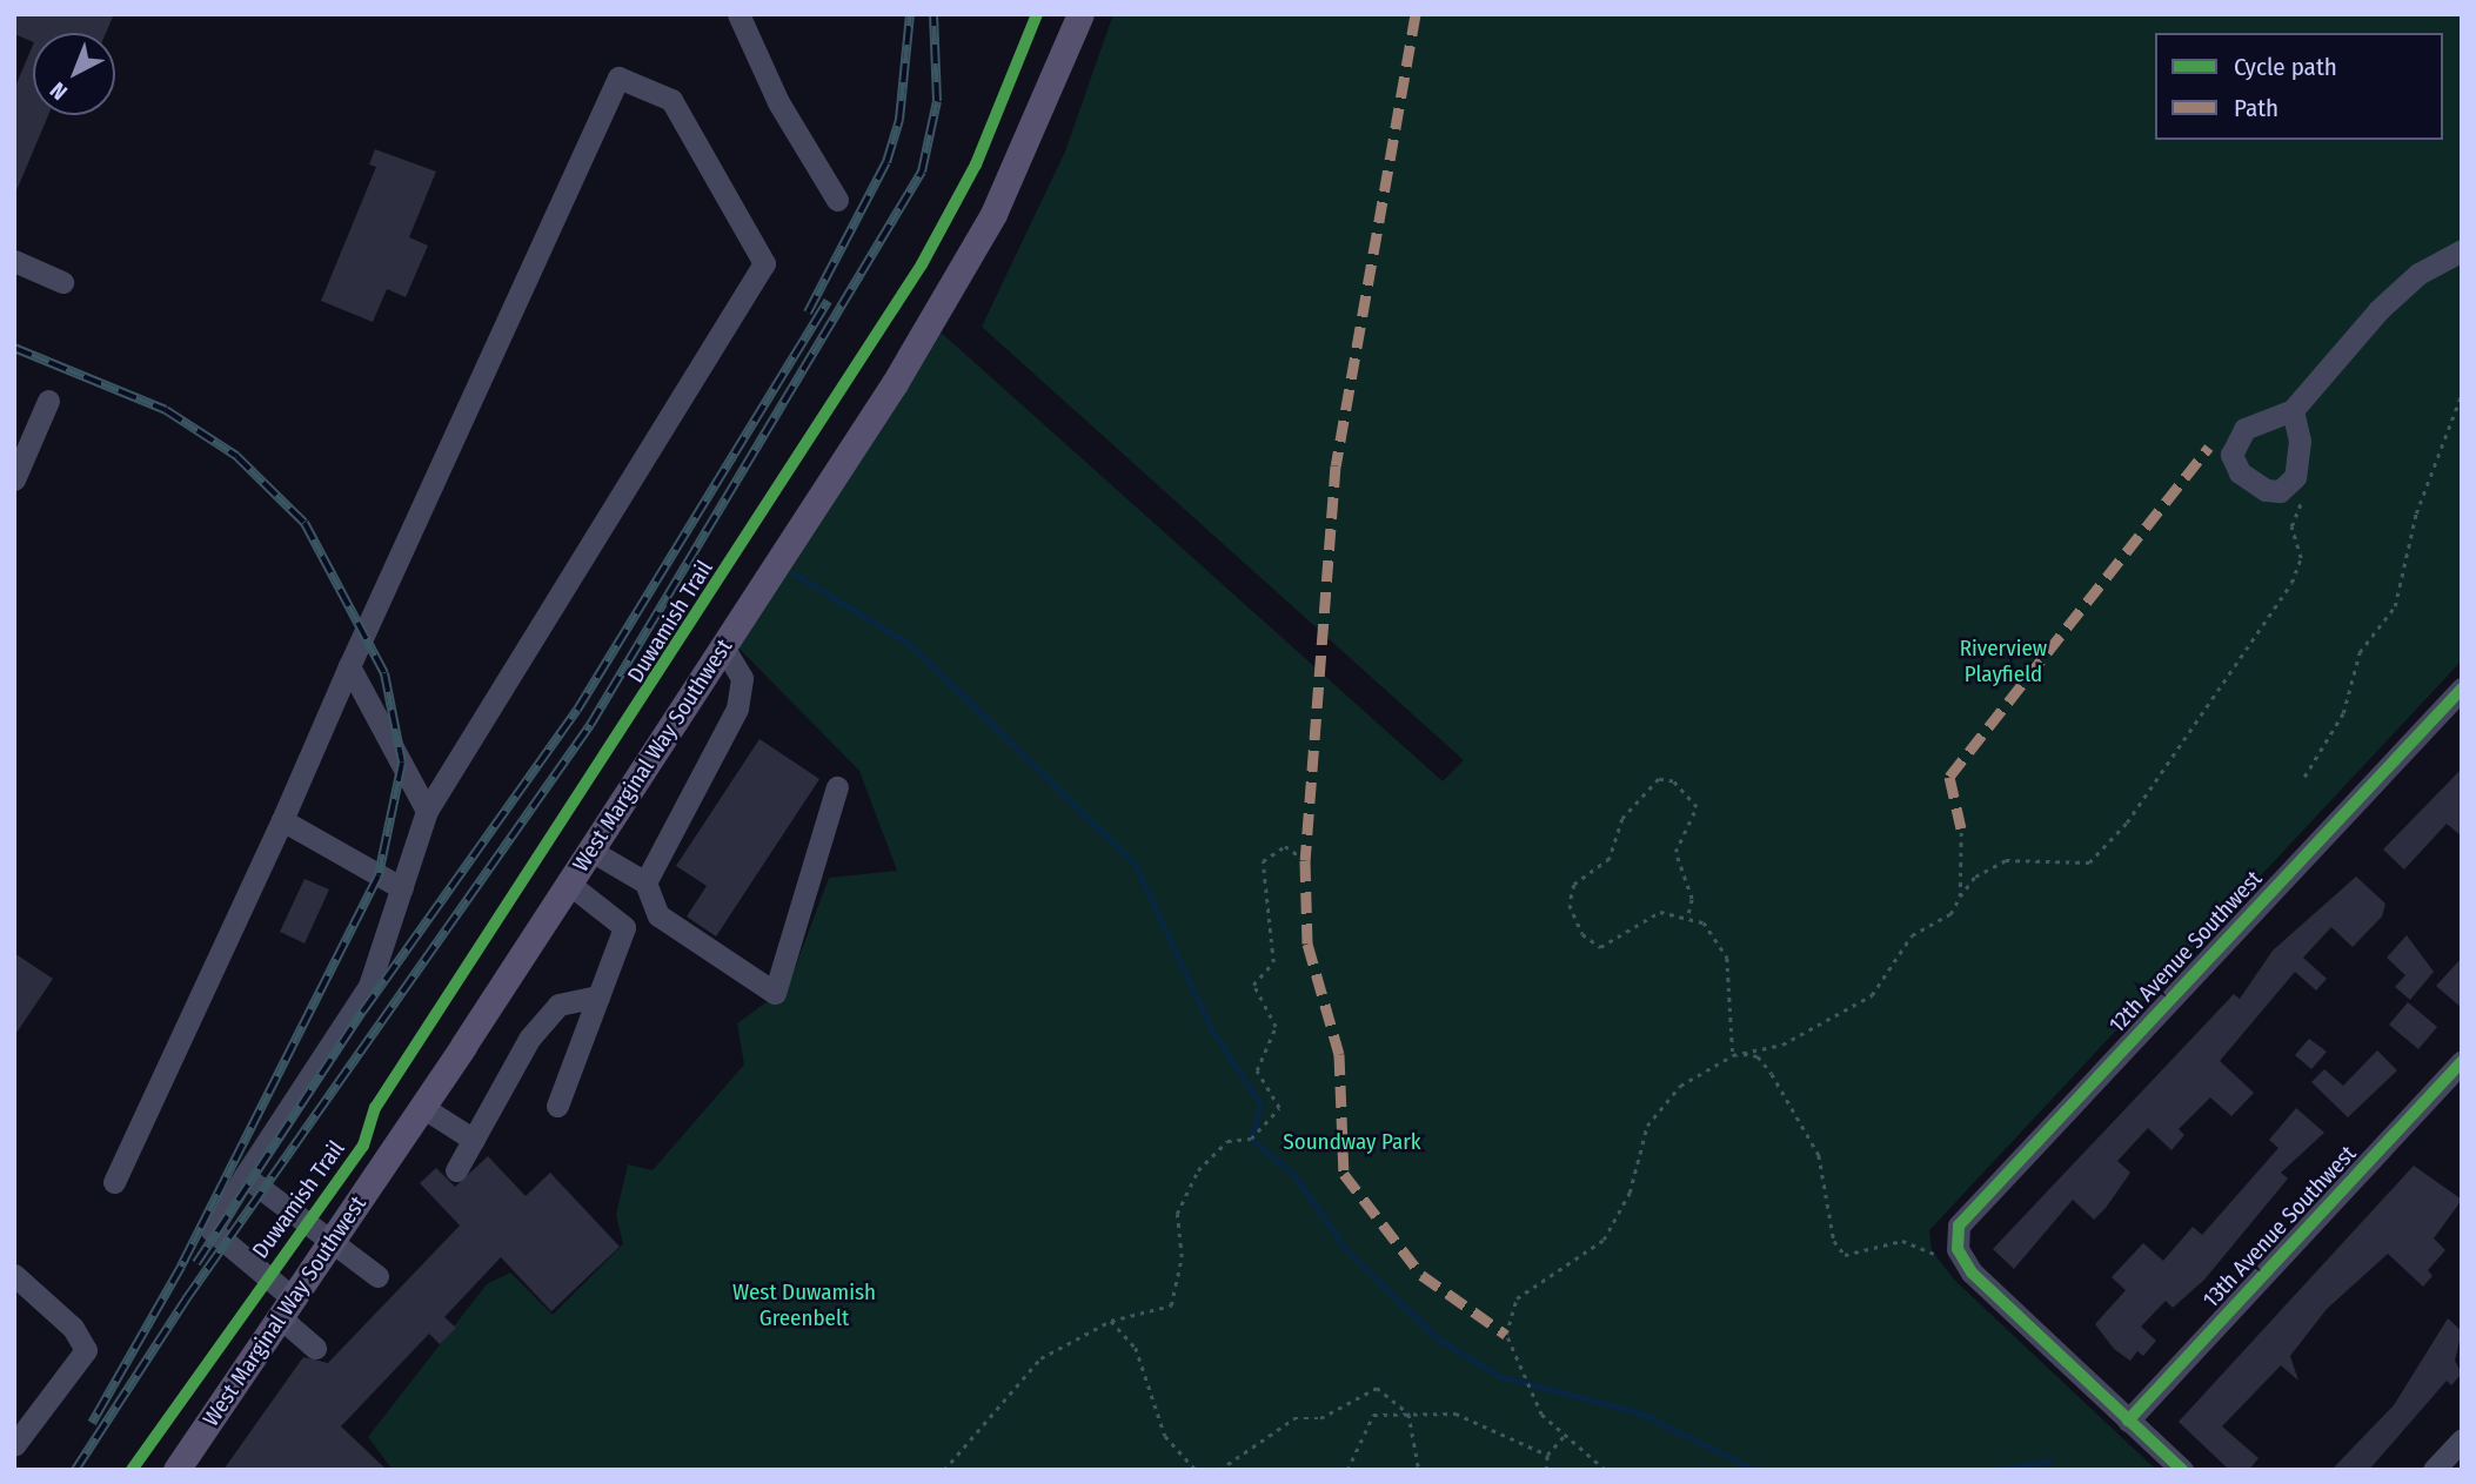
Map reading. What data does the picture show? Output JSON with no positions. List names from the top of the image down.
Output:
{
  "streets": {
    "main road": ["West Marginal Way Southwest"],
    "street": ["12th Avenue Southwest", "13th Avenue Southwest"],
    "cycle path": ["Duwamish Trail"]
  },
  "parks": ["Riverview Playfield", "Soundway Park", "West Duwamish Greenbelt"],
  "legend": ["Cycle path", "Path"],
  "north": "bottom left"
}
